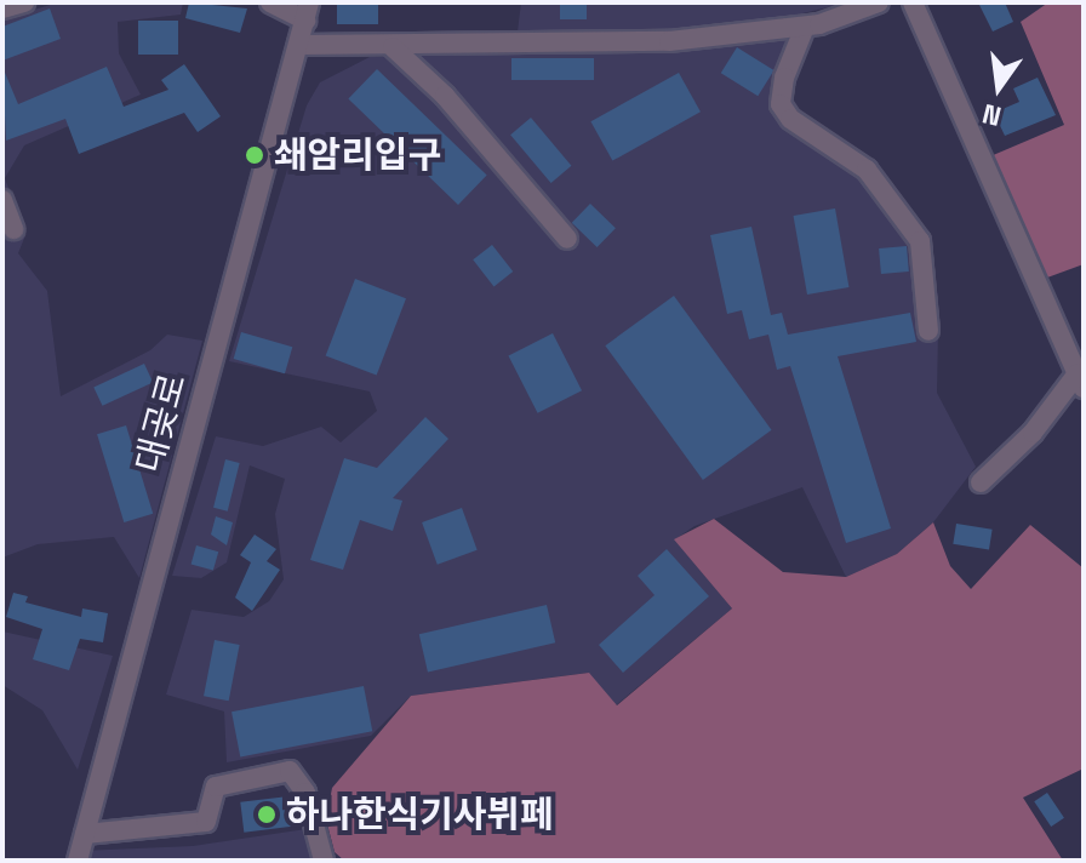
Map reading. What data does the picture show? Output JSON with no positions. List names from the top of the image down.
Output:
{
  "streets": {
    "street": ["대곶로"]
  },
  "places": ["쇄암리입구", "하나한식기사뷔페"],
  "north": "bottom"
}
